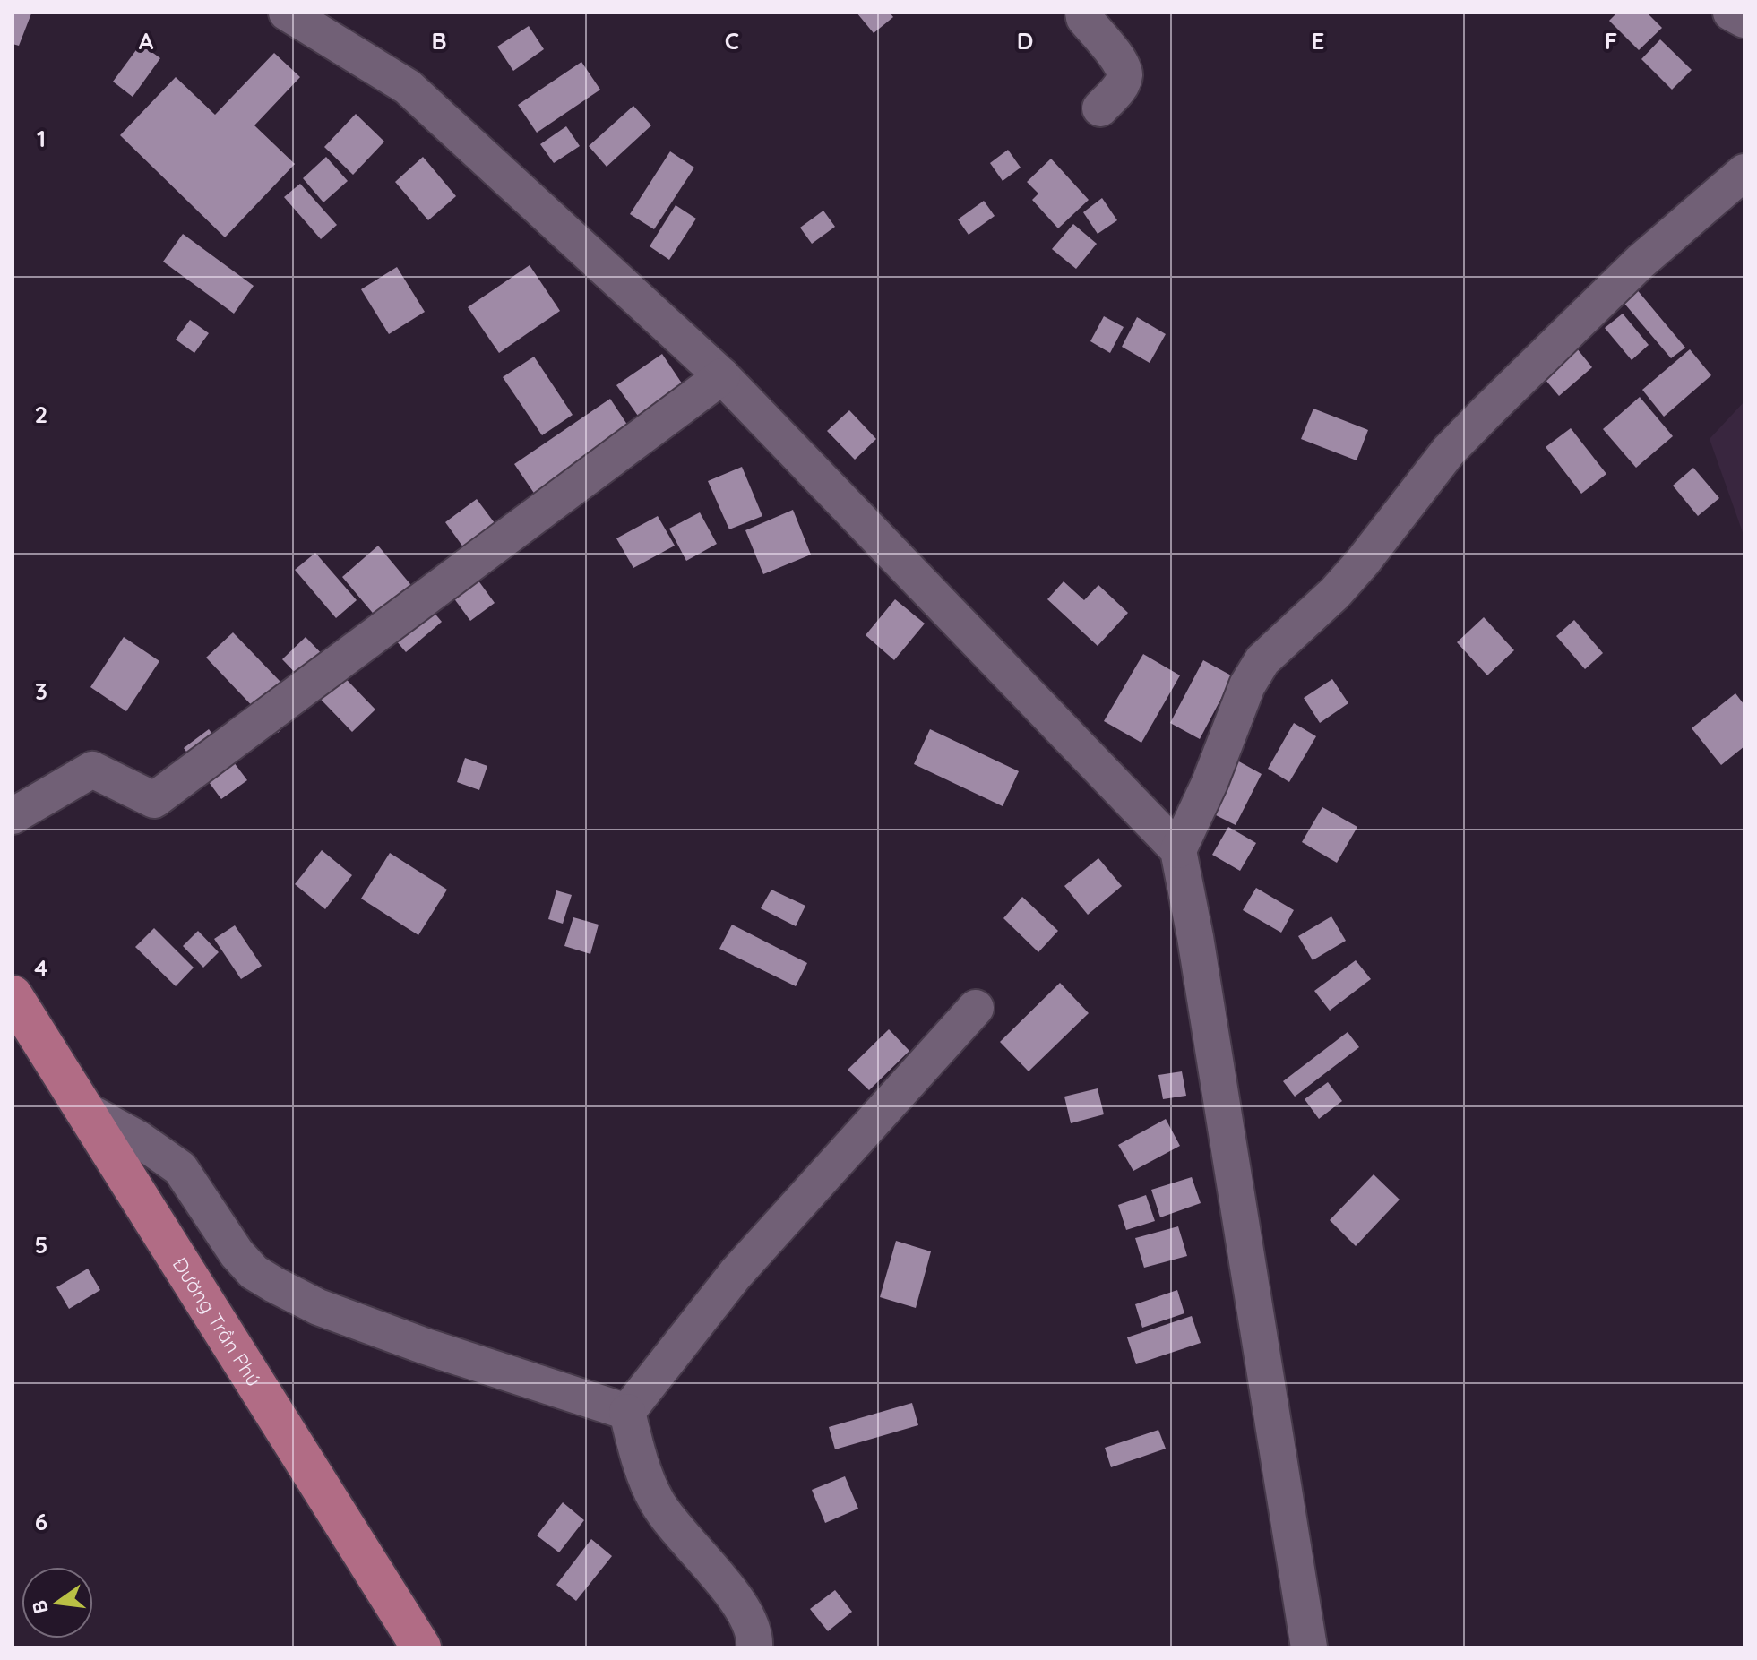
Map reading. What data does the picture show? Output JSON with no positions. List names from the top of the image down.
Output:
{
  "streets": {
    "main road": ["Đường Trần Phú"]
  },
  "north": "left",
  "grid": {
    "columns": [
      "A",
      "B",
      "C",
      "D",
      "E",
      "F"
    ],
    "rows": [
      "1",
      "2",
      "3",
      "4",
      "5",
      "6"
    ]
  }
}
